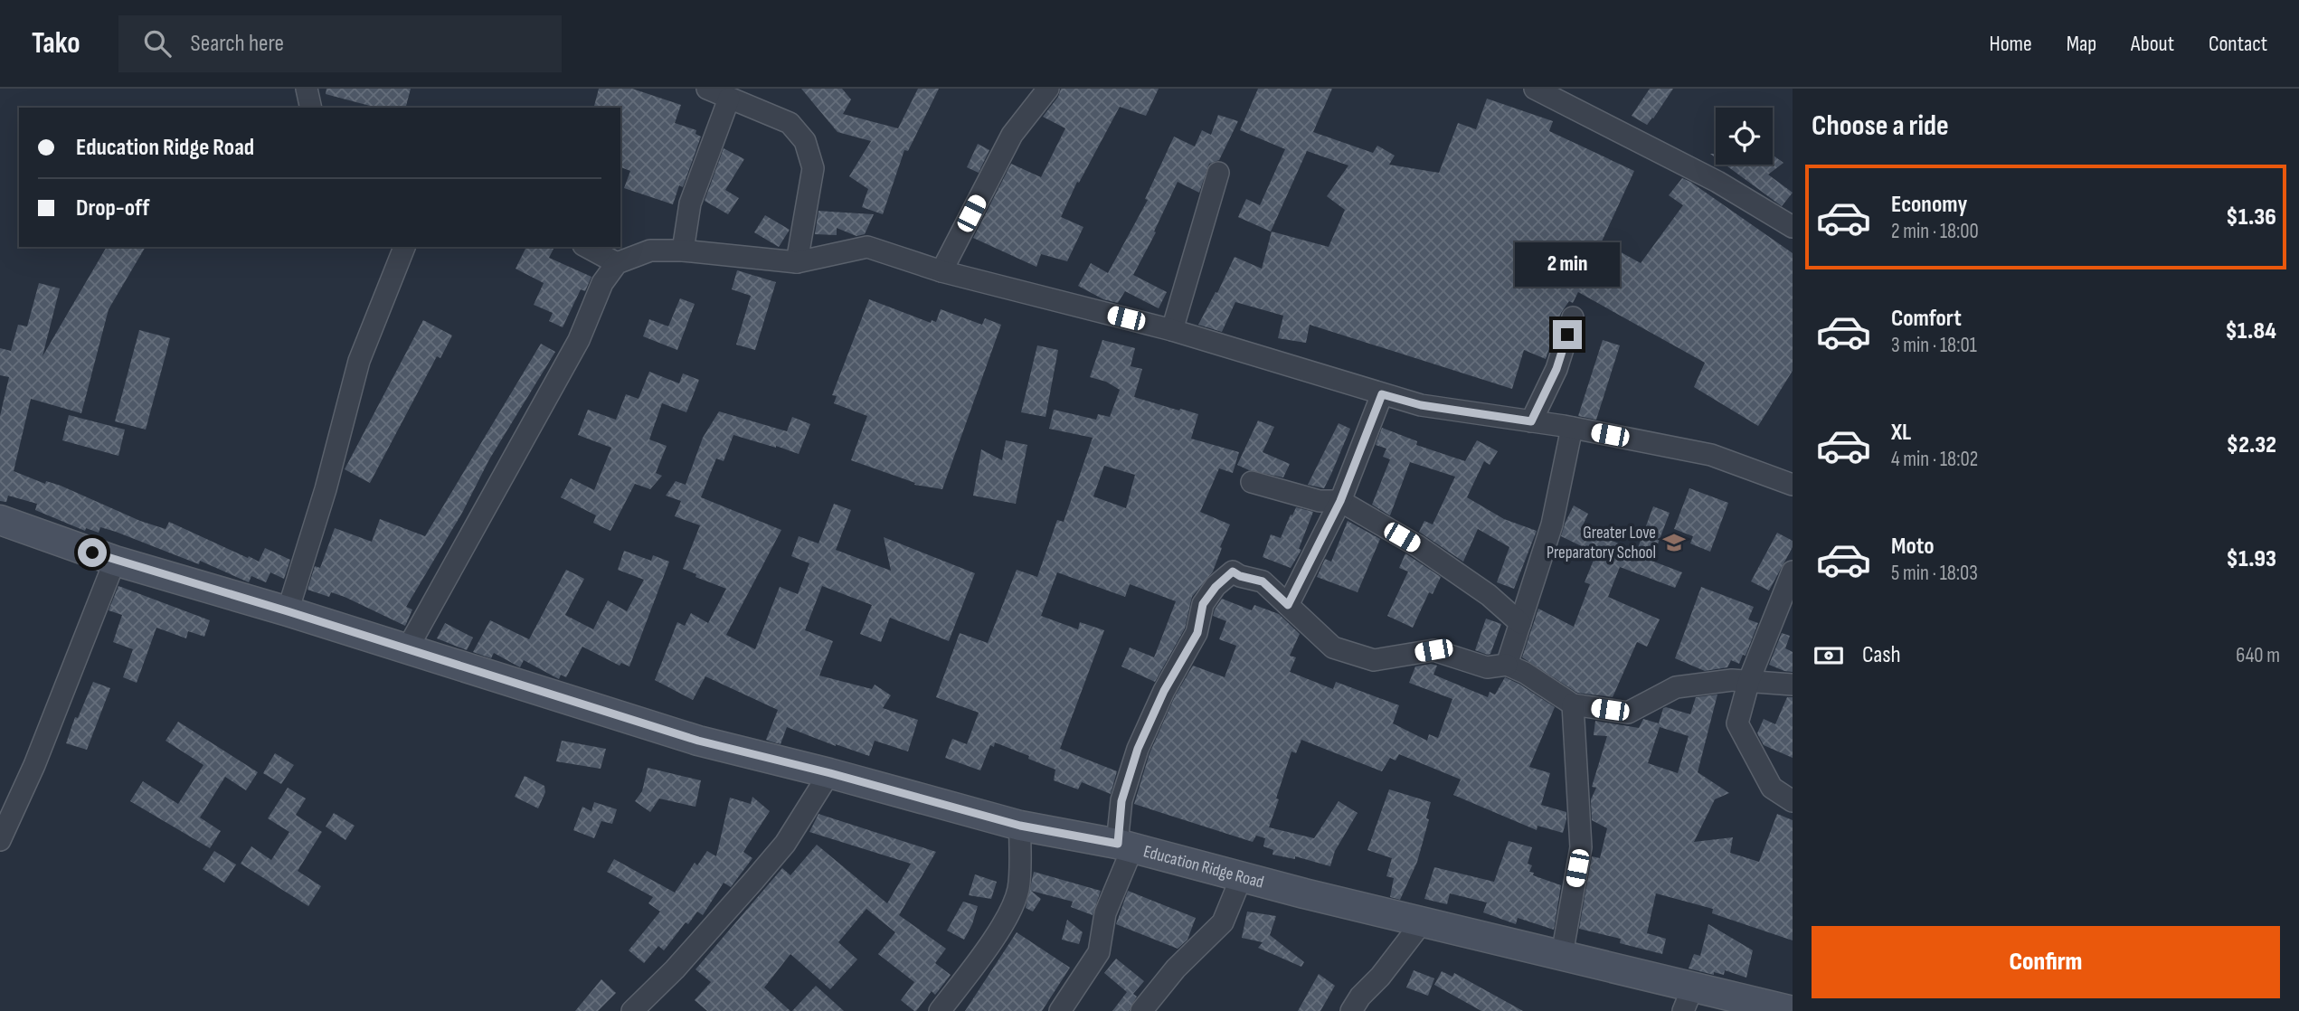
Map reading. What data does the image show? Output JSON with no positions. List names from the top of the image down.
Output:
{
  "streets": {
    "main road": ["Education Ridge Road"]
  },
  "places": {
    "school or university": ["Greater Love Preparatory School"]
  },
  "page": {
    "header": "Tako",
    "search": "Search here",
    "nav": [
      "Home",
      "Map",
      "About",
      "Contact"
    ],
    "heading": "Choose a ride",
    "banner": ["Education Ridge Road", "Drop-off"],
    "list": [
      {
        "name": "Economy",
        "note": "2 min · 18:00",
        "value": "$1.36"
      },
      {
        "name": "Comfort",
        "note": "3 min · 18:01",
        "value": "$1.84"
      },
      {
        "name": "XL",
        "note": "4 min · 18:02",
        "value": "$2.32"
      },
      {
        "name": "Moto",
        "note": "5 min · 18:03",
        "value": "$1.93"
      }
    ],
    "bubble": "2 min",
    "pay": ["Cash", "640 m"],
    "buttons": "Confirm"
  }
}
